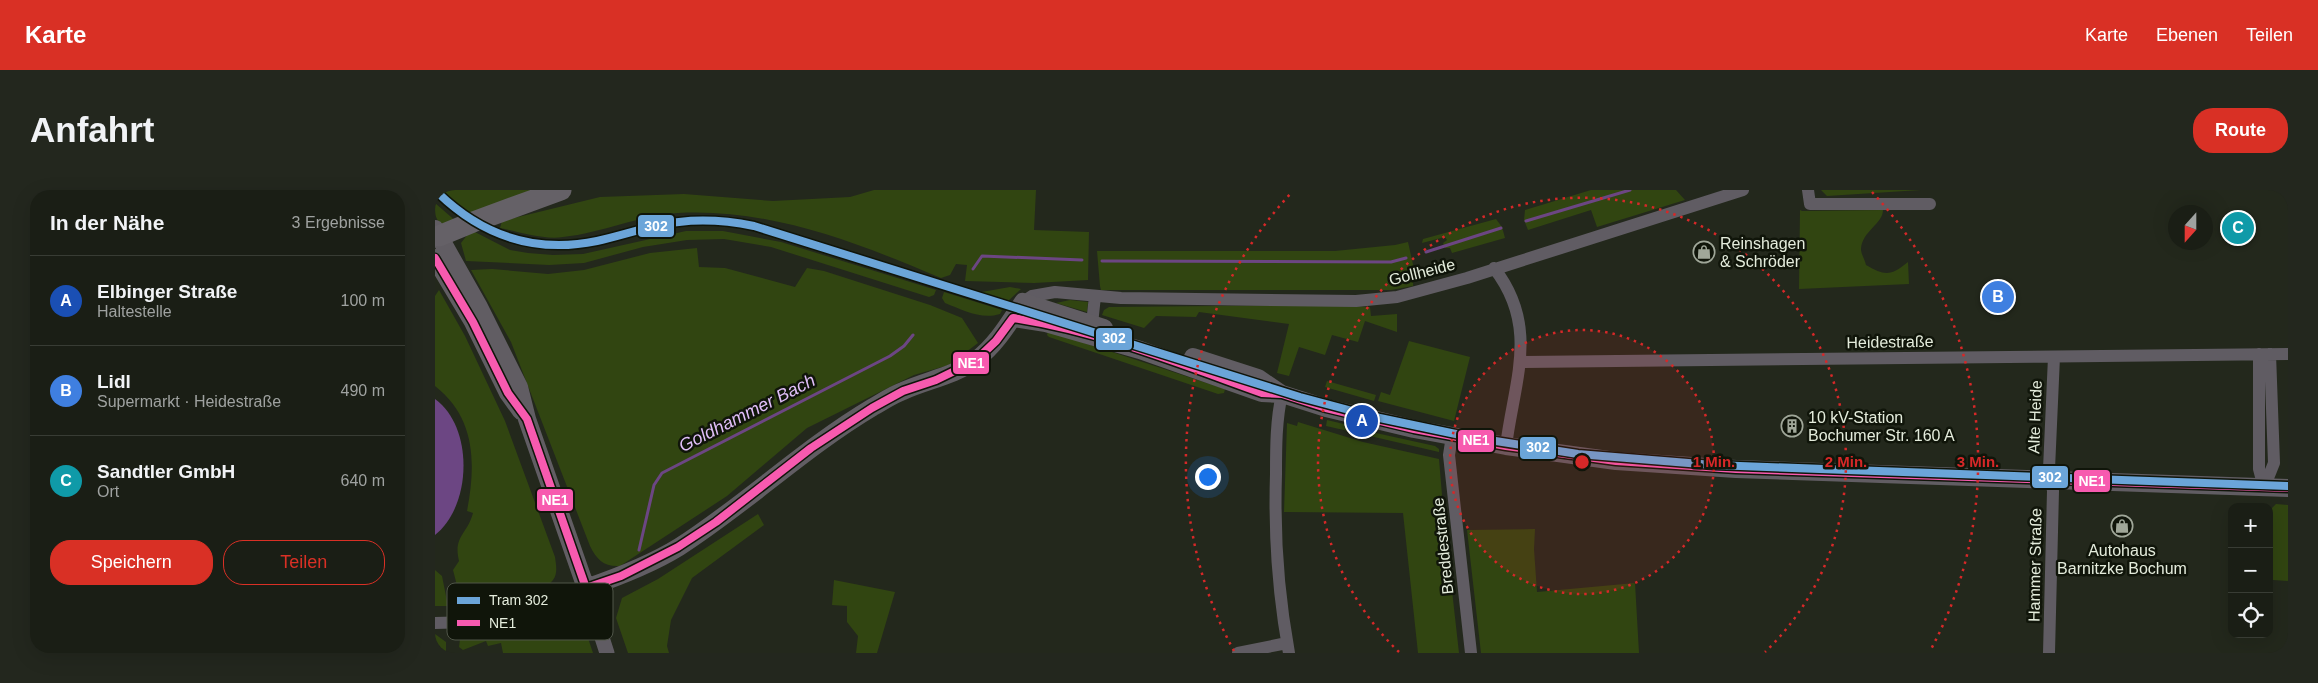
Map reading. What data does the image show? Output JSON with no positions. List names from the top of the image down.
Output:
{
  "streets": {
    "street": [
      "Gollheide",
      "Heidestraße",
      "Alte Heide",
      "Breddestraße",
      "Hammer Straße"
    ]
  },
  "crossings": [
    ["Heidestraße", "Alte Heide"],
    ["Alte Heide", "Hammer Straße"]
  ],
  "water": ["Goldhammer Bach"],
  "places": {
    "shop": ["Reinshagen & Schröder", "Autohaus Barnitzke Bochum"],
    "building": ["10 kV-Station Bochumer Str. 160 A"]
  },
  "lines": ["tram line 302", "transit line NE1"],
  "legend": ["Tram 302", "NE1"],
  "north": "bottom",
  "page": {
    "header": "Karte",
    "nav": ["Karte", "Ebenen", "Teilen"],
    "buttons": [
      "Route",
      ["Speichern", "Teilen"]
    ],
    "title": "Anfahrt",
    "heading": ["In der Nähe", "3 Ergebnisse"],
    "pins": ["C", "B", "A"],
    "list": [
      {
        "mark": "A",
        "name": "Elbinger Straße",
        "note": "Haltestelle",
        "value": "100 m"
      },
      {
        "mark": "B",
        "name": "Lidl",
        "note": "Supermarkt · Heidestraße",
        "value": "490 m"
      },
      {
        "mark": "C",
        "name": "Sandtler GmbH",
        "note": "Ort",
        "value": "640 m"
      }
    ],
    "map_buttons": ["+", "−"]
  },
  "rings": ["1 Min.", "2 Min.", "3 Min."]
}
